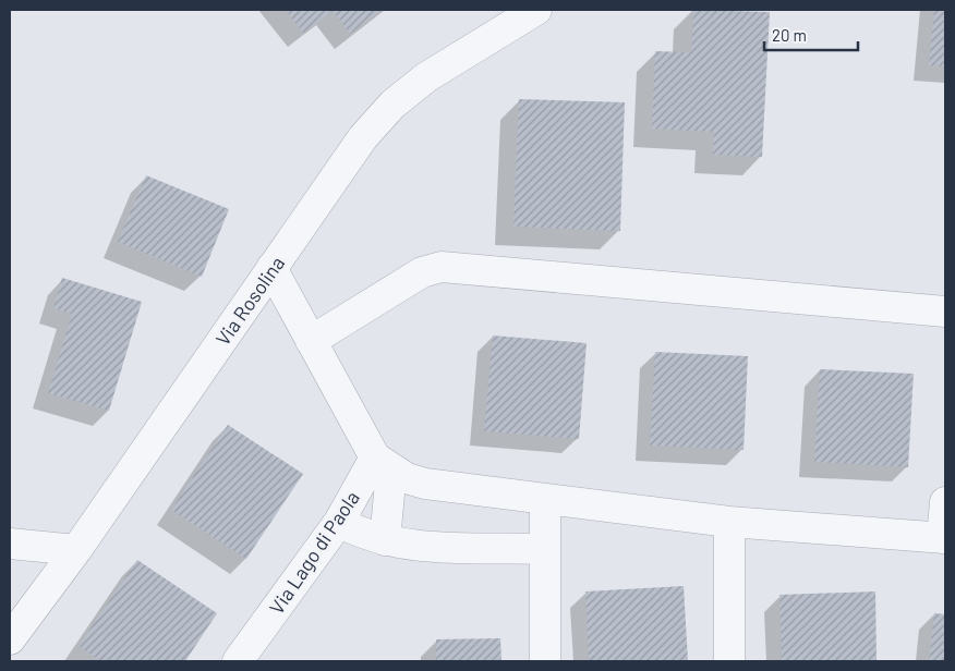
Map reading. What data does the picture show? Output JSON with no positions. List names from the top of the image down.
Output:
{
  "streets": {
    "street": ["Via Rosolina", "Via Lago di Paola"]
  },
  "scale_bar": "20 m"
}
